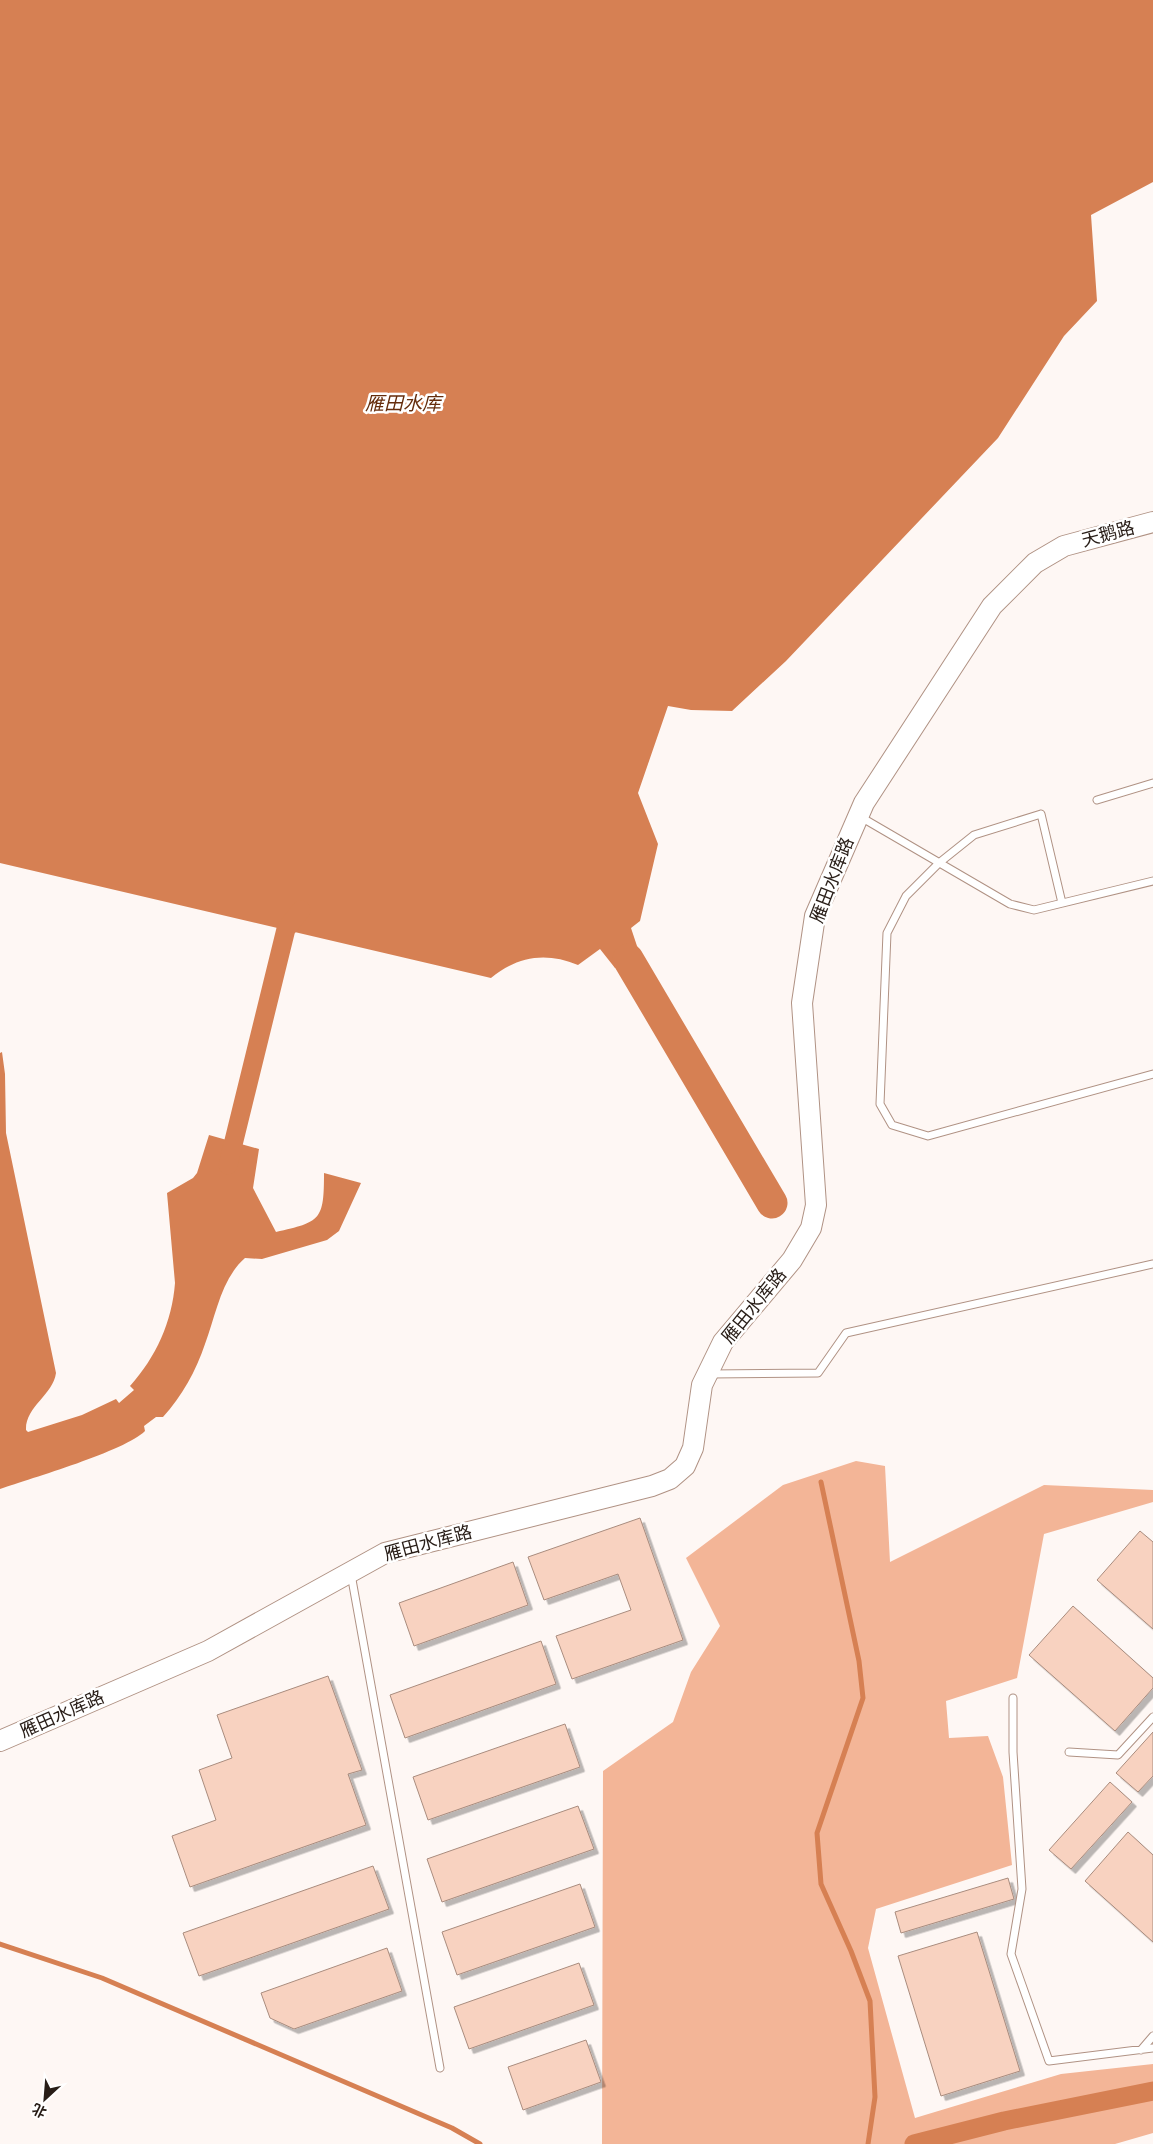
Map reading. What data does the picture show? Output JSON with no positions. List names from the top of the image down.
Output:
{
  "streets": {
    "main road": ["天鹅路", "雁田水库路"]
  },
  "crossings": [
    ["天鹅路", "雁田水库路"]
  ],
  "water": ["雁田水库"],
  "north": "bottom left"
}
